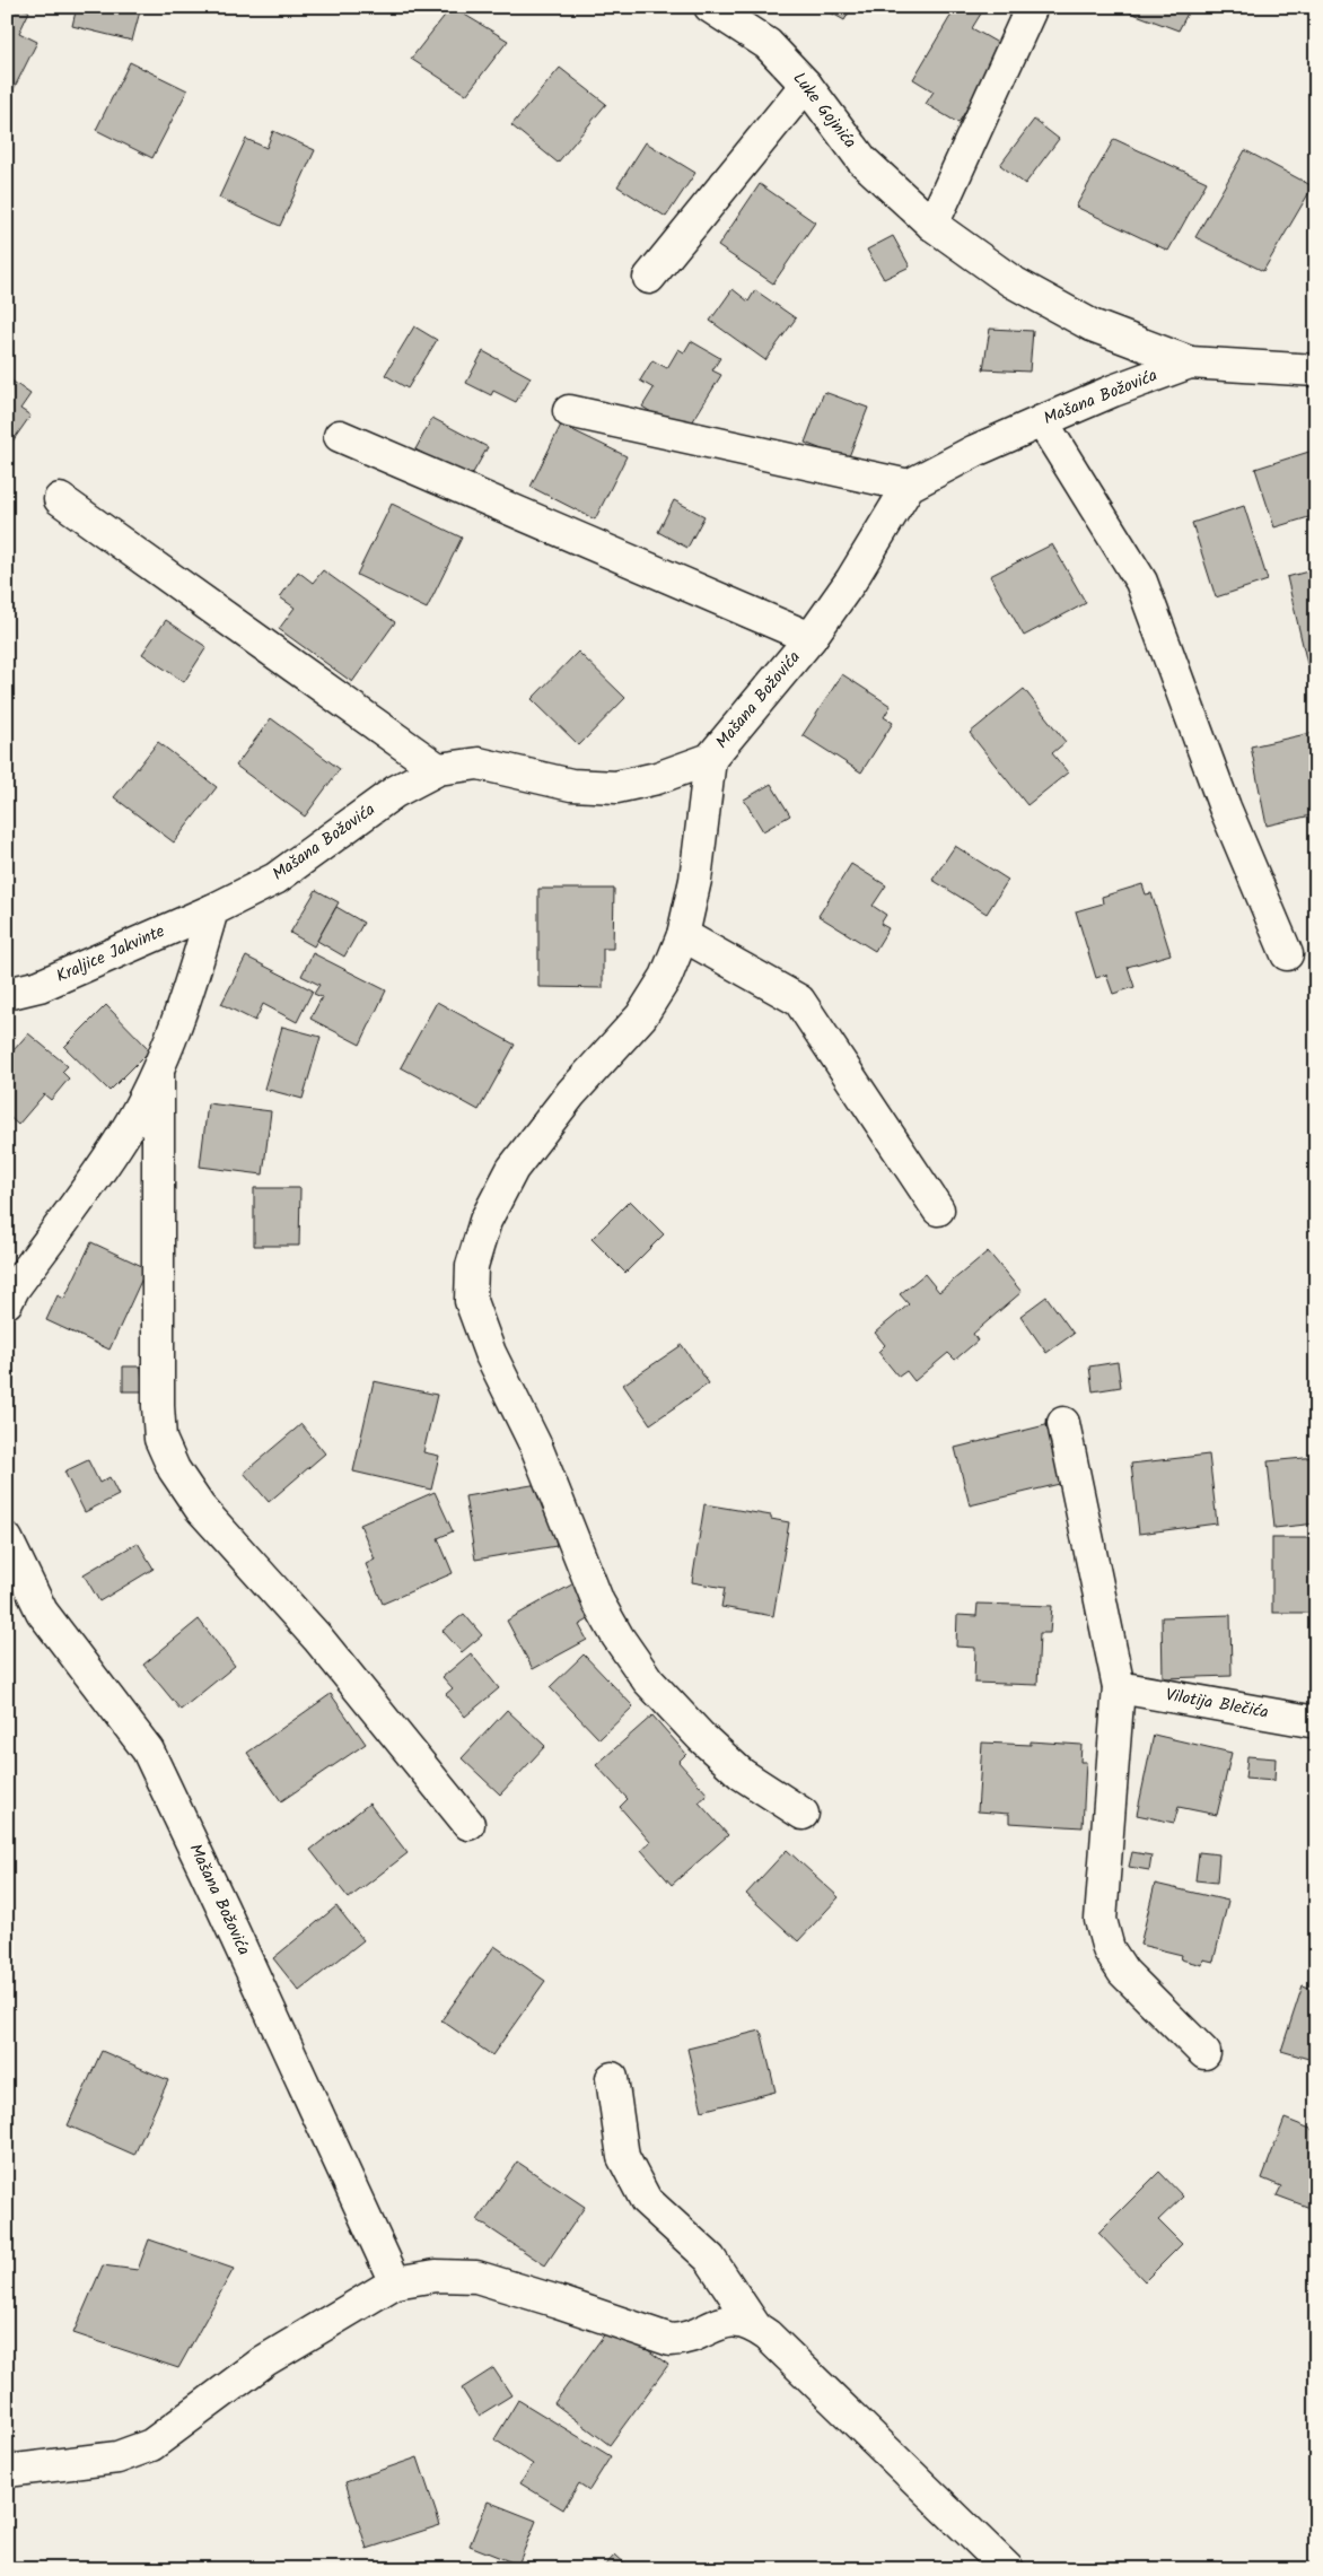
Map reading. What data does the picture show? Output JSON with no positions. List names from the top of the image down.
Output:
{
  "streets": {
    "street": [
      "Luke Gojnića",
      "Mašana Božovića",
      "Kraljice Jakvinte",
      "Vilotija Blečića"
    ]
  },
  "crossings": [
    ["Luke Gojnića", "Mašana Božovića"],
    ["Mašana Božovića", "Kraljice Jakvinte"]
  ]
}
